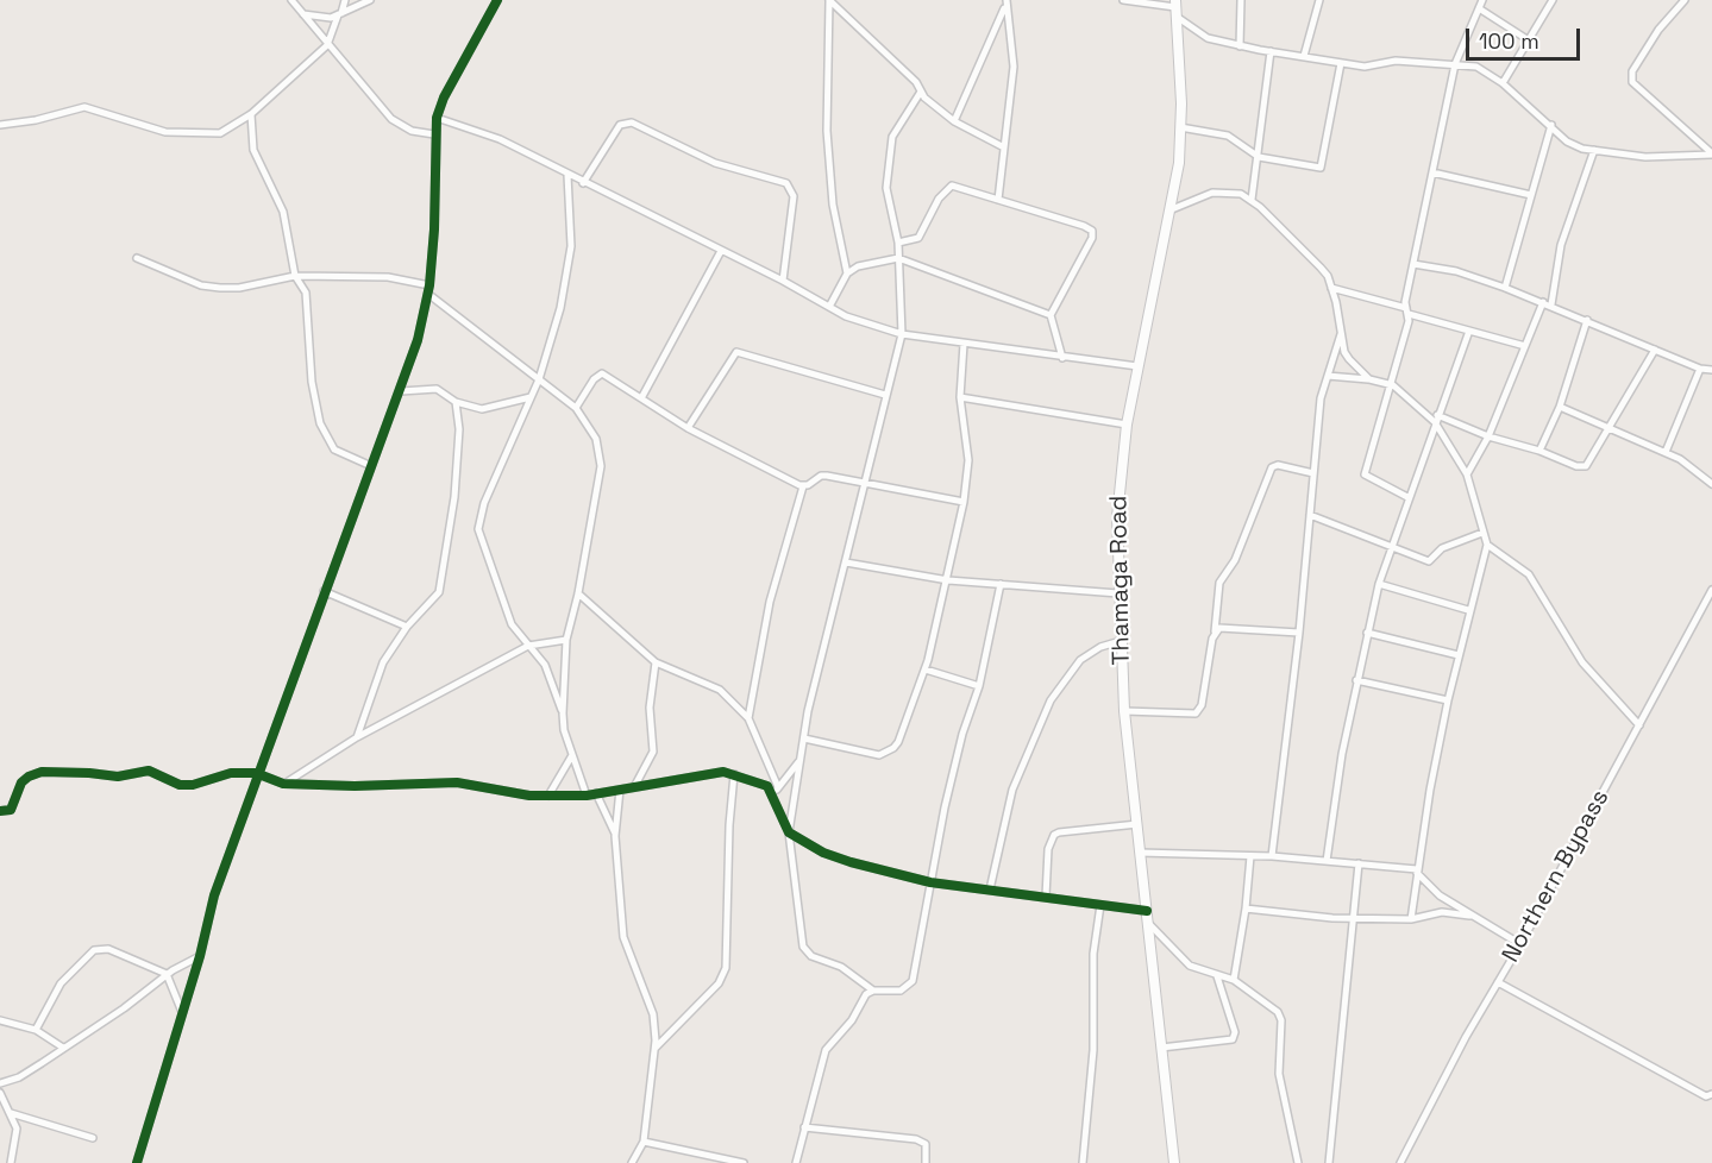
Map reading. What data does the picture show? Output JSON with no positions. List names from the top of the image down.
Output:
{
  "streets": {
    "main road": ["Thamaga Road"],
    "street": ["Northern Bypass"]
  },
  "scale_bar": "100 m"
}
